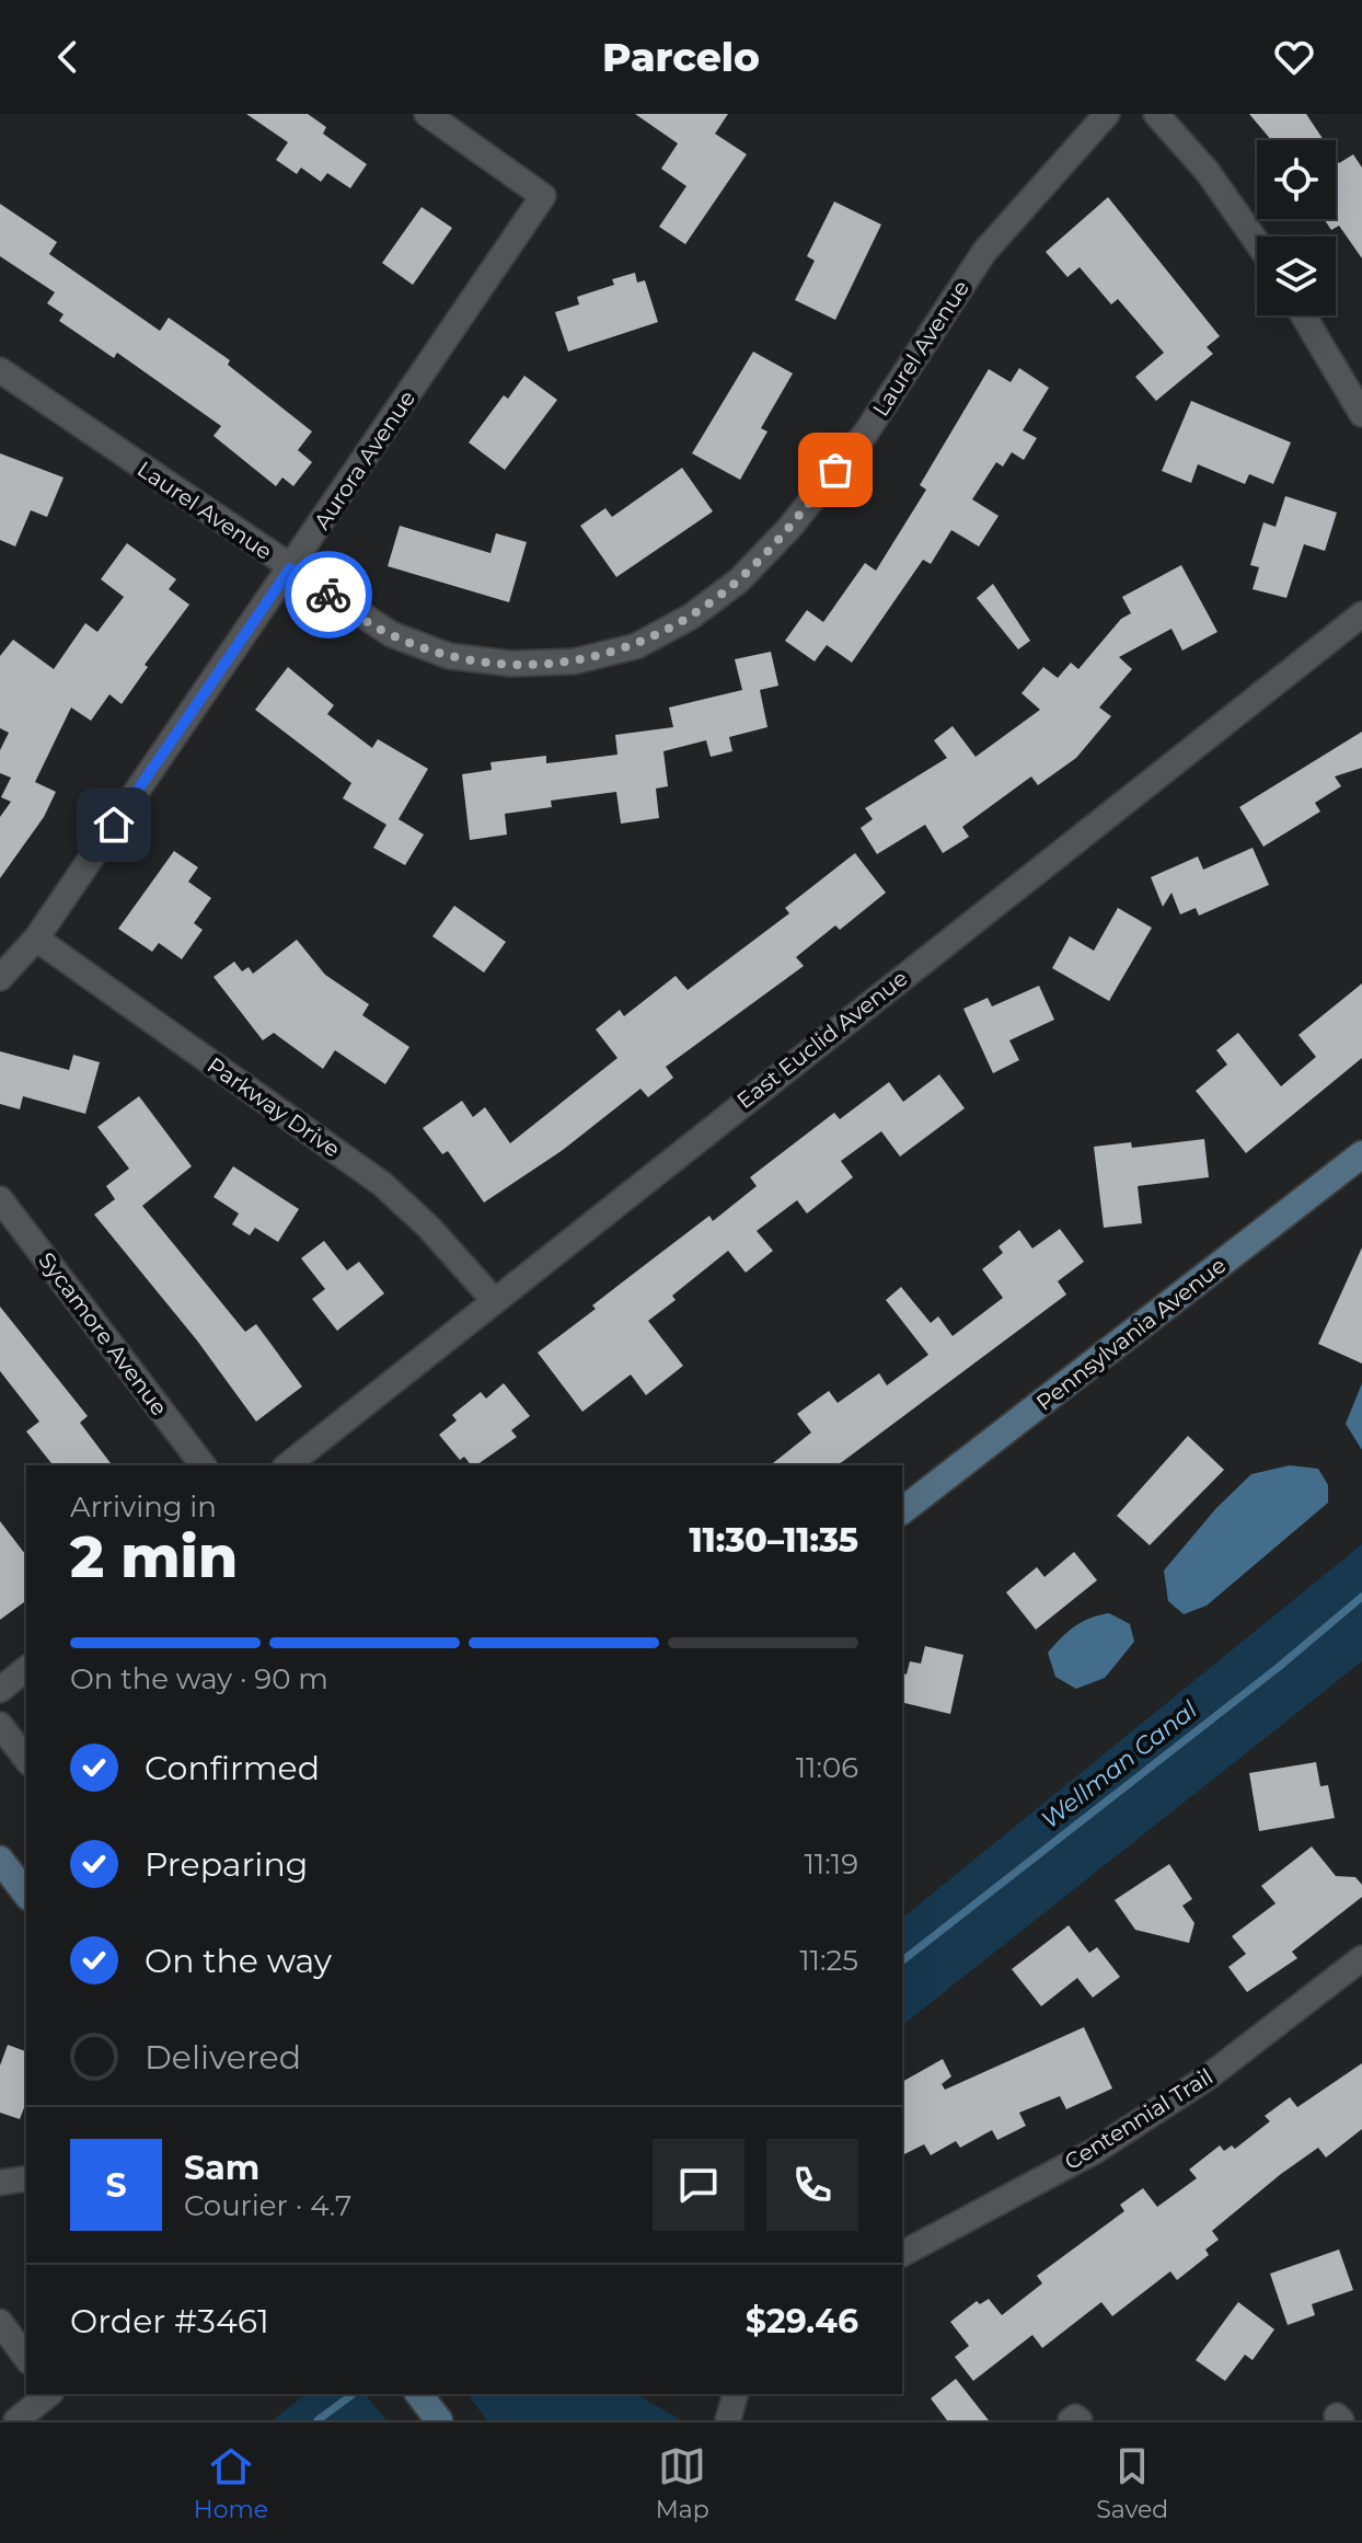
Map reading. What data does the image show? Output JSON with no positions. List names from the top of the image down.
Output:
{
  "streets": {
    "street": [
      "Laurel Avenue",
      "Aurora Avenue",
      "East Euclid Avenue",
      "Parkway Drive",
      "Sycamore Avenue",
      "Pennsylvania Avenue",
      "Centennial Trail"
    ]
  },
  "crossings": [
    ["Laurel Avenue", "Aurora Avenue"],
    ["Aurora Avenue", "Parkway Drive"],
    ["East Euclid Avenue", "Parkway Drive"]
  ],
  "water": ["Wellman Canal"],
  "page": {
    "header": "Parcelo",
    "heading": ["2 min", "Arriving in", "11:30–11:35"],
    "panel": [
      "Sam",
      "Courier · 4.7",
      "Order #3461",
      "$29.46"
    ],
    "bar": "On the way · 90 m",
    "list": [
      ["Confirmed", "11:06"],
      ["Preparing", "11:19"],
      ["On the way", "11:25"],
      "Delivered"
    ],
    "round": "S",
    "tabs": ["Home", "Map", "Saved"]
  }
}
